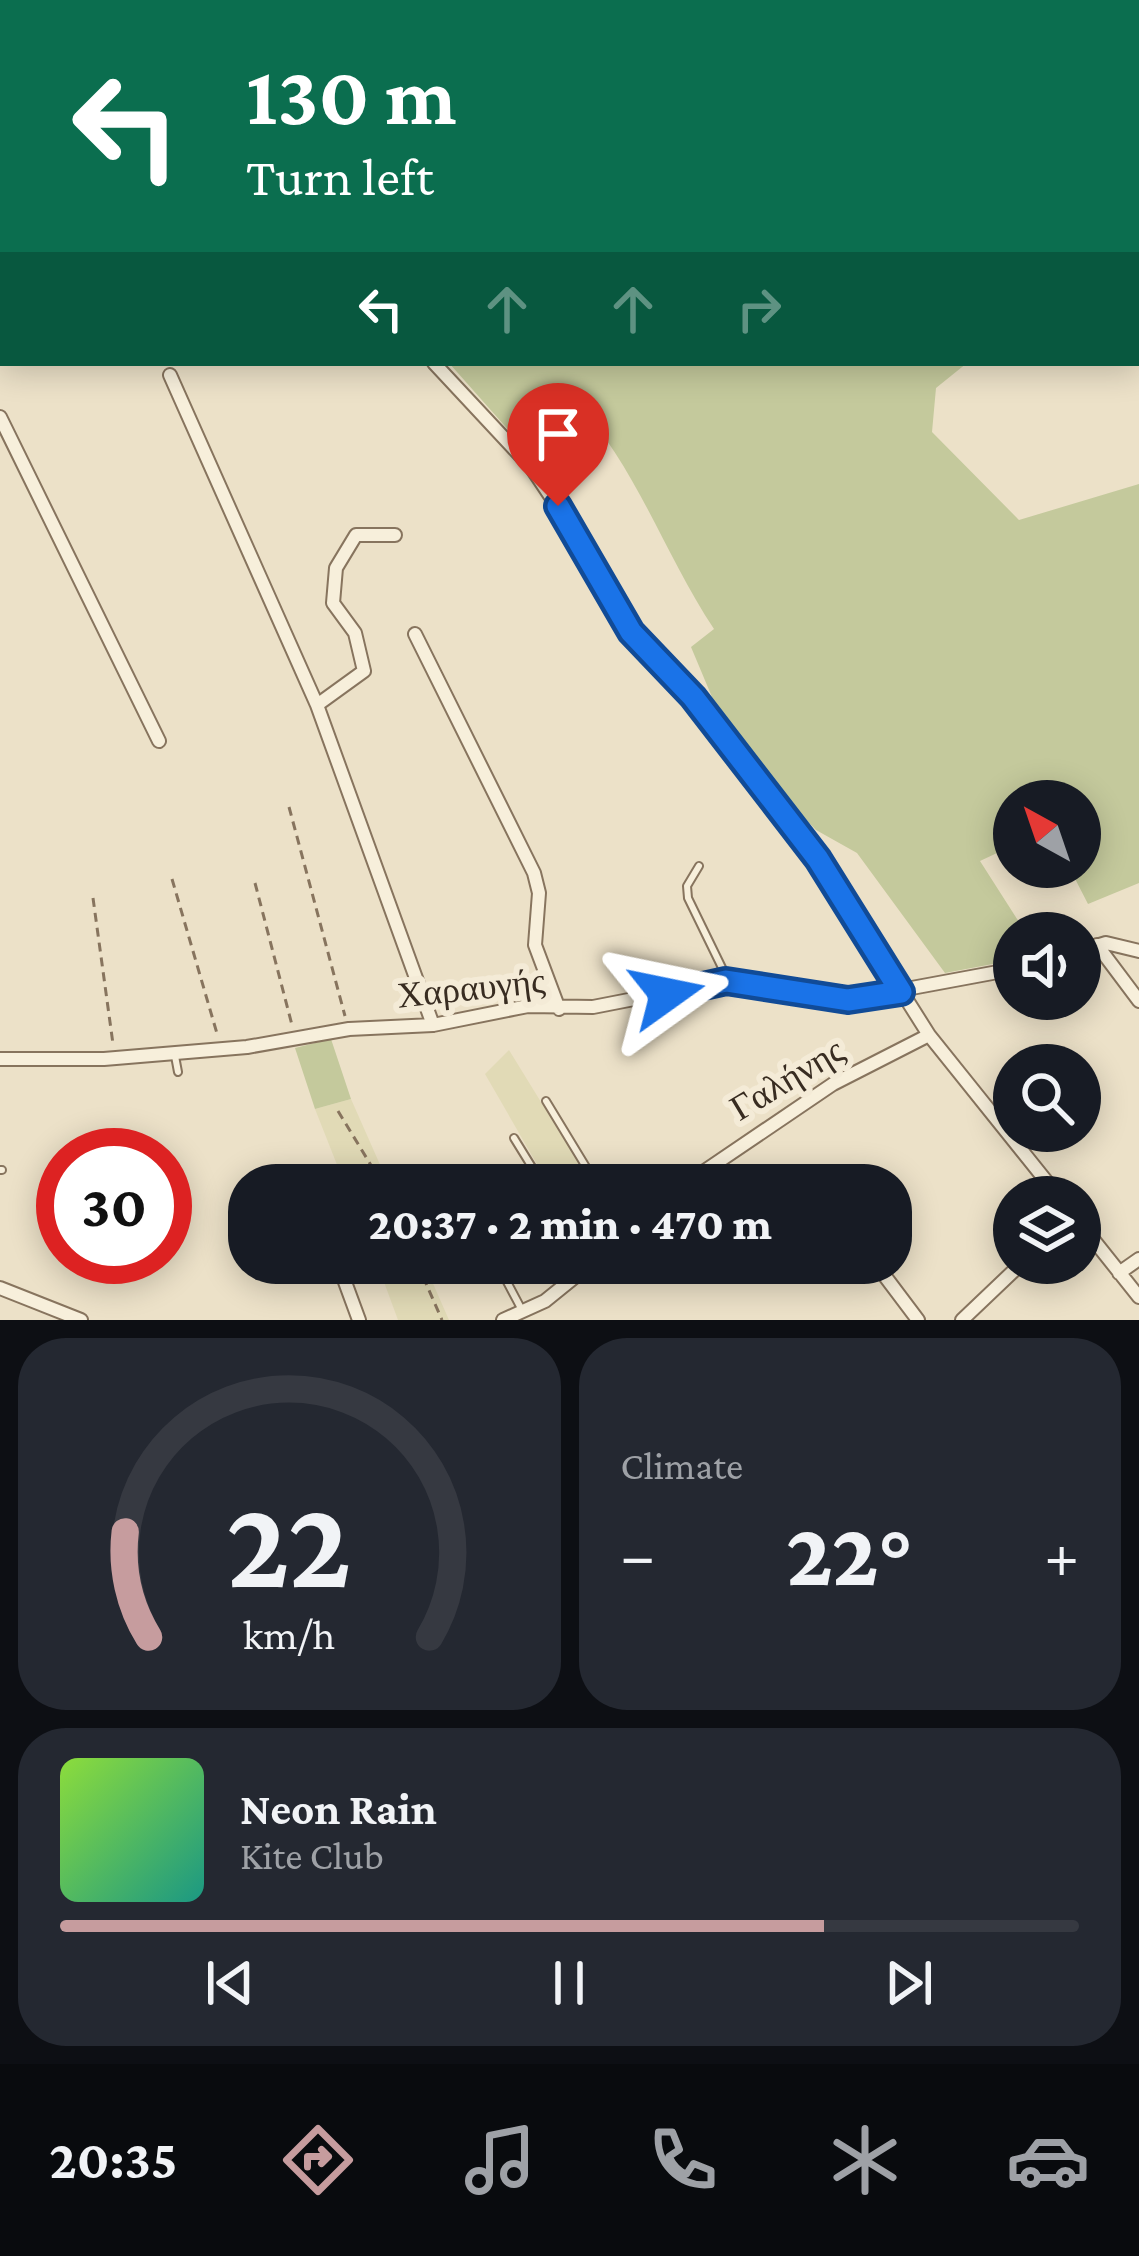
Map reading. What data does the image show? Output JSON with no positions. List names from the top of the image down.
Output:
{
  "streets": {
    "street": ["Χαραυγής", "Γαλήνης"]
  },
  "north": "top left",
  "page": {
    "turn": ["130 m", "Turn left"],
    "limit": "30",
    "trip": "20:37 · 2 min · 470 m",
    "tile": "Climate",
    "heat": ["−", "22°", "+"],
    "song": ["Neon Rain", "Kite Club"],
    "tabs": "20:35",
    "gauge": ["22", "km/h"]
  }
}
